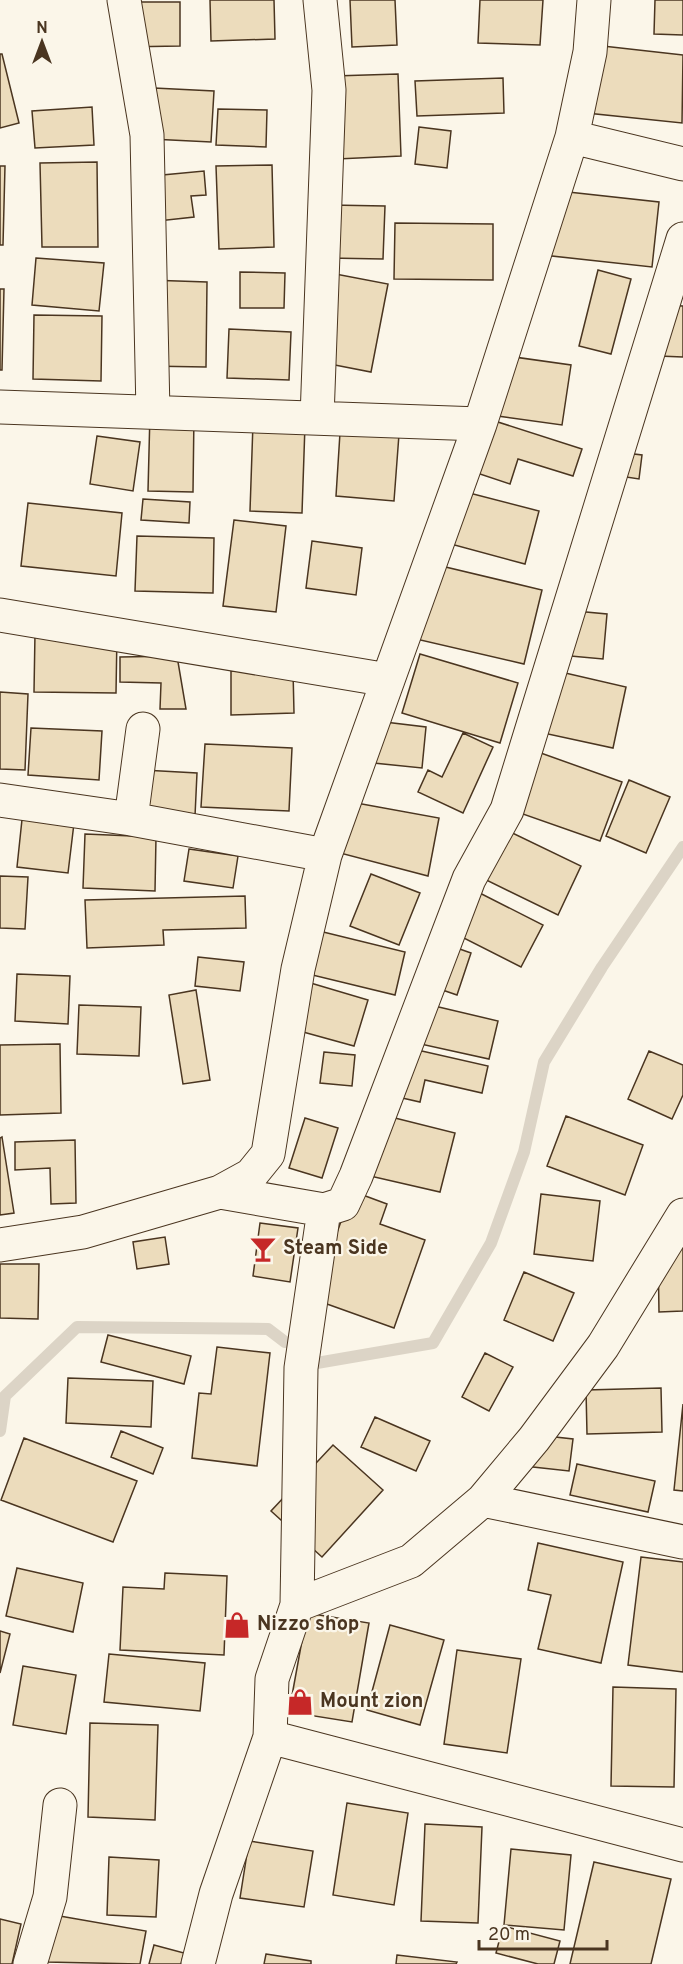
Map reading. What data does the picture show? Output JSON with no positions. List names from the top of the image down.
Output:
{
  "places": {
    "bar": ["Steam Side"],
    "shop": ["Nizzo shop", "Mount zion"]
  },
  "scale_bar": "20 m",
  "north": "top"
}
